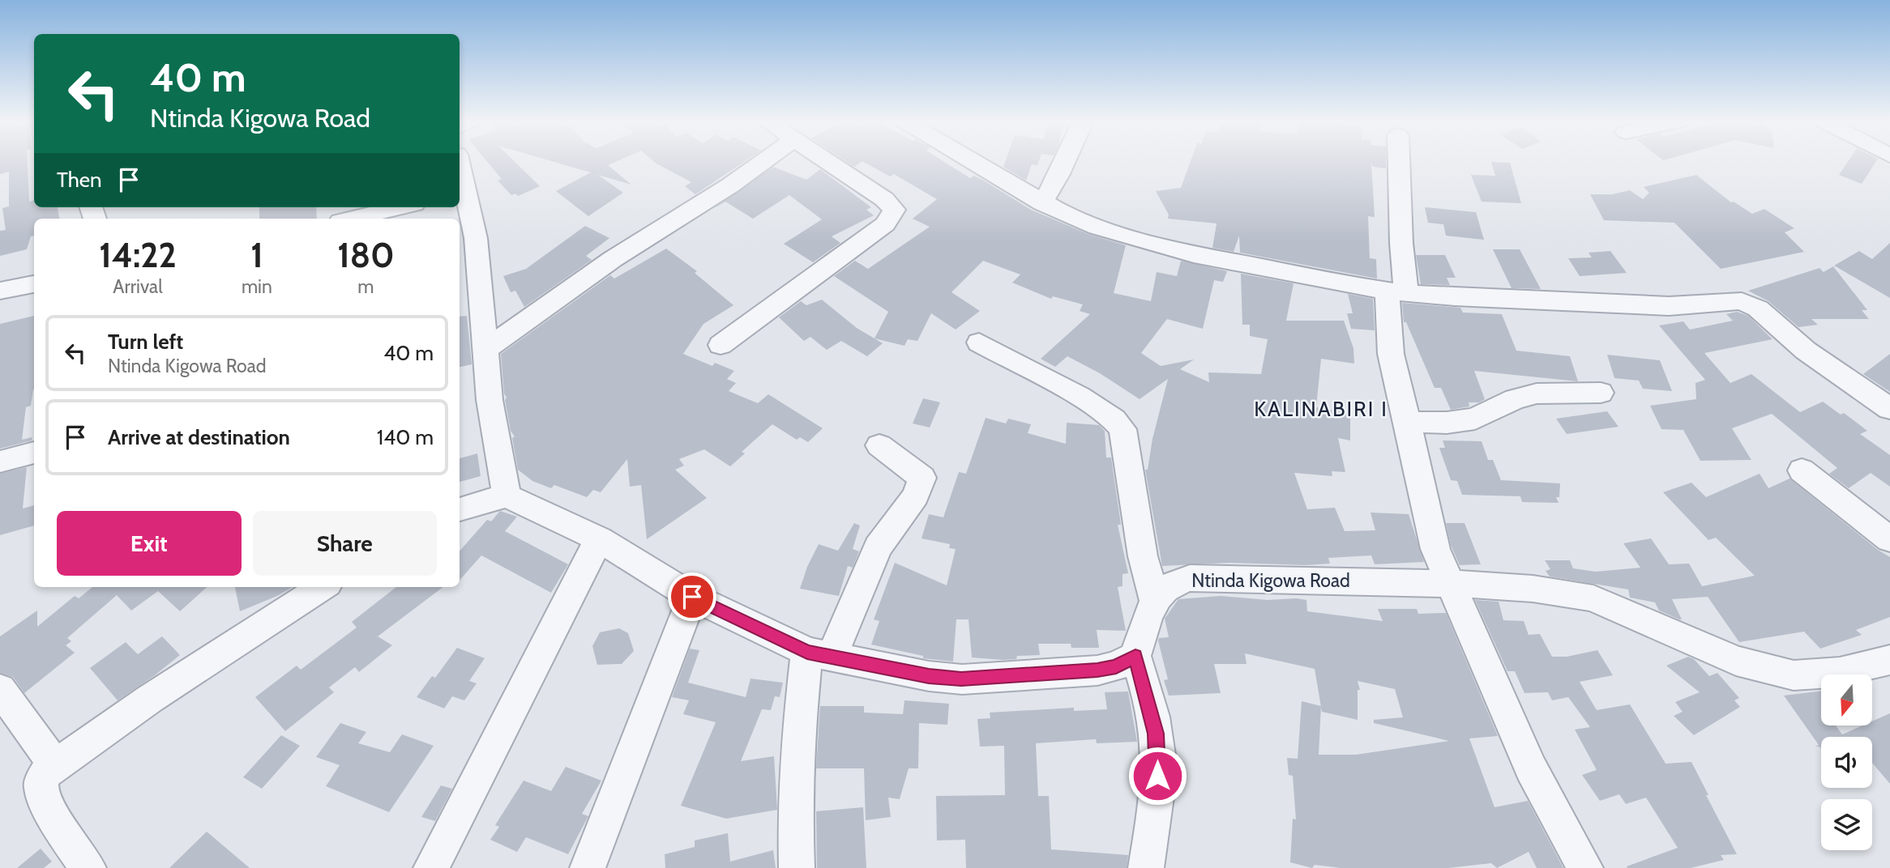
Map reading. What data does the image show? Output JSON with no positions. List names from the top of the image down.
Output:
{
  "streets": {
    "street": ["Ntinda Kigowa Road"]
  },
  "districts": ["KALINABIRI I"],
  "north": "bottom",
  "page": {
    "turn": ["40 m", "Ntinda Kigowa Road"],
    "then": "Then",
    "eta": [
      "14:22",
      "Arrival",
      "1",
      "min",
      "180",
      "m"
    ],
    "list": [
      {
        "name": "Turn left",
        "note": "Ntinda Kigowa Road",
        "value": "40 m"
      },
      {
        "name": "Arrive at destination",
        "value": "140 m"
      }
    ],
    "buttons": ["Exit", "Share"]
  }
}
